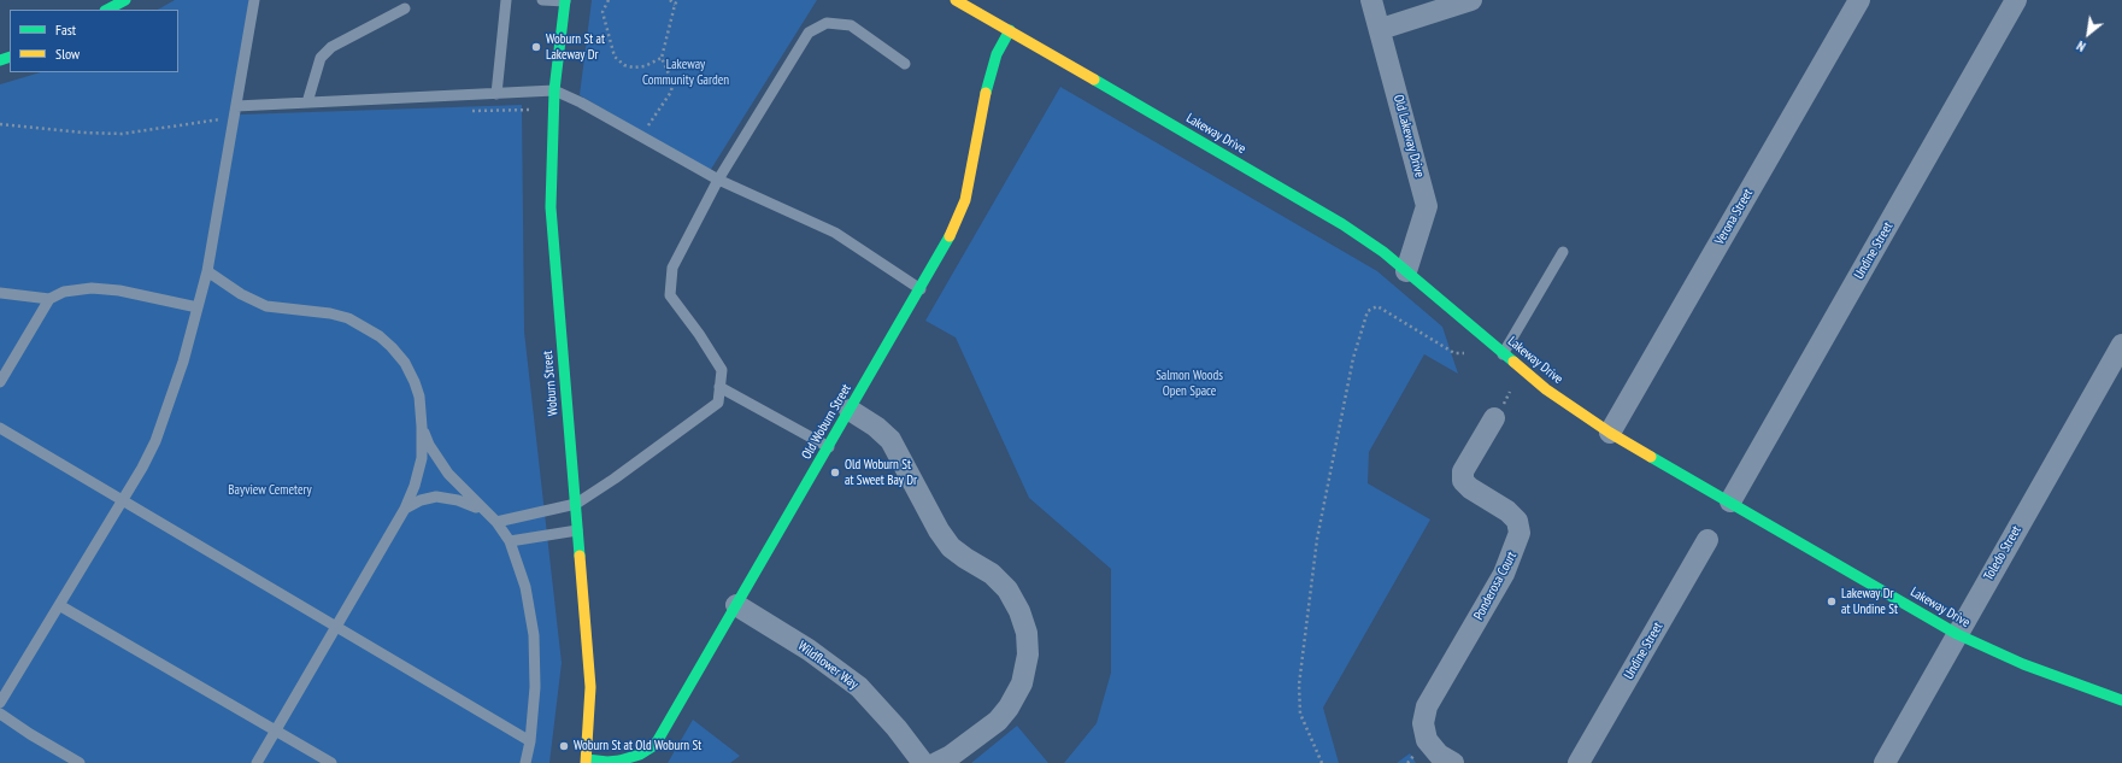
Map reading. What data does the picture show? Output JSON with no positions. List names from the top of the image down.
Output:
{
  "streets": {
    "street": [
      "Lakeway Drive",
      "Old Lakeway Drive",
      "Verona Street",
      "Undine Street",
      "Woburn Street",
      "Old Woburn Street",
      "Toledo Street",
      "Ponderosa Court",
      "Wildflower Way"
    ]
  },
  "crossings": [
    ["Lakeway Drive", "Old Lakeway Drive"],
    ["Lakeway Drive", "Verona Street"],
    ["Lakeway Drive", "Undine Street"],
    ["Lakeway Drive", "Old Woburn Street"],
    ["Lakeway Drive", "Toledo Street"],
    ["Woburn Street", "Old Woburn Street"],
    ["Old Woburn Street", "Wildflower Way"]
  ],
  "parks": ["Lakeway Community Garden", "Salmon Woods Open Space", "Bayview Cemetery"],
  "places": [
    "Woburn St at Lakeway Dr",
    "Old Woburn St at Sweet Bay Dr",
    "Lakeway Dr at Undine St",
    "Woburn St at Old Woburn St"
  ],
  "legend": ["Fast", "Slow"],
  "north": "bottom left"
}
